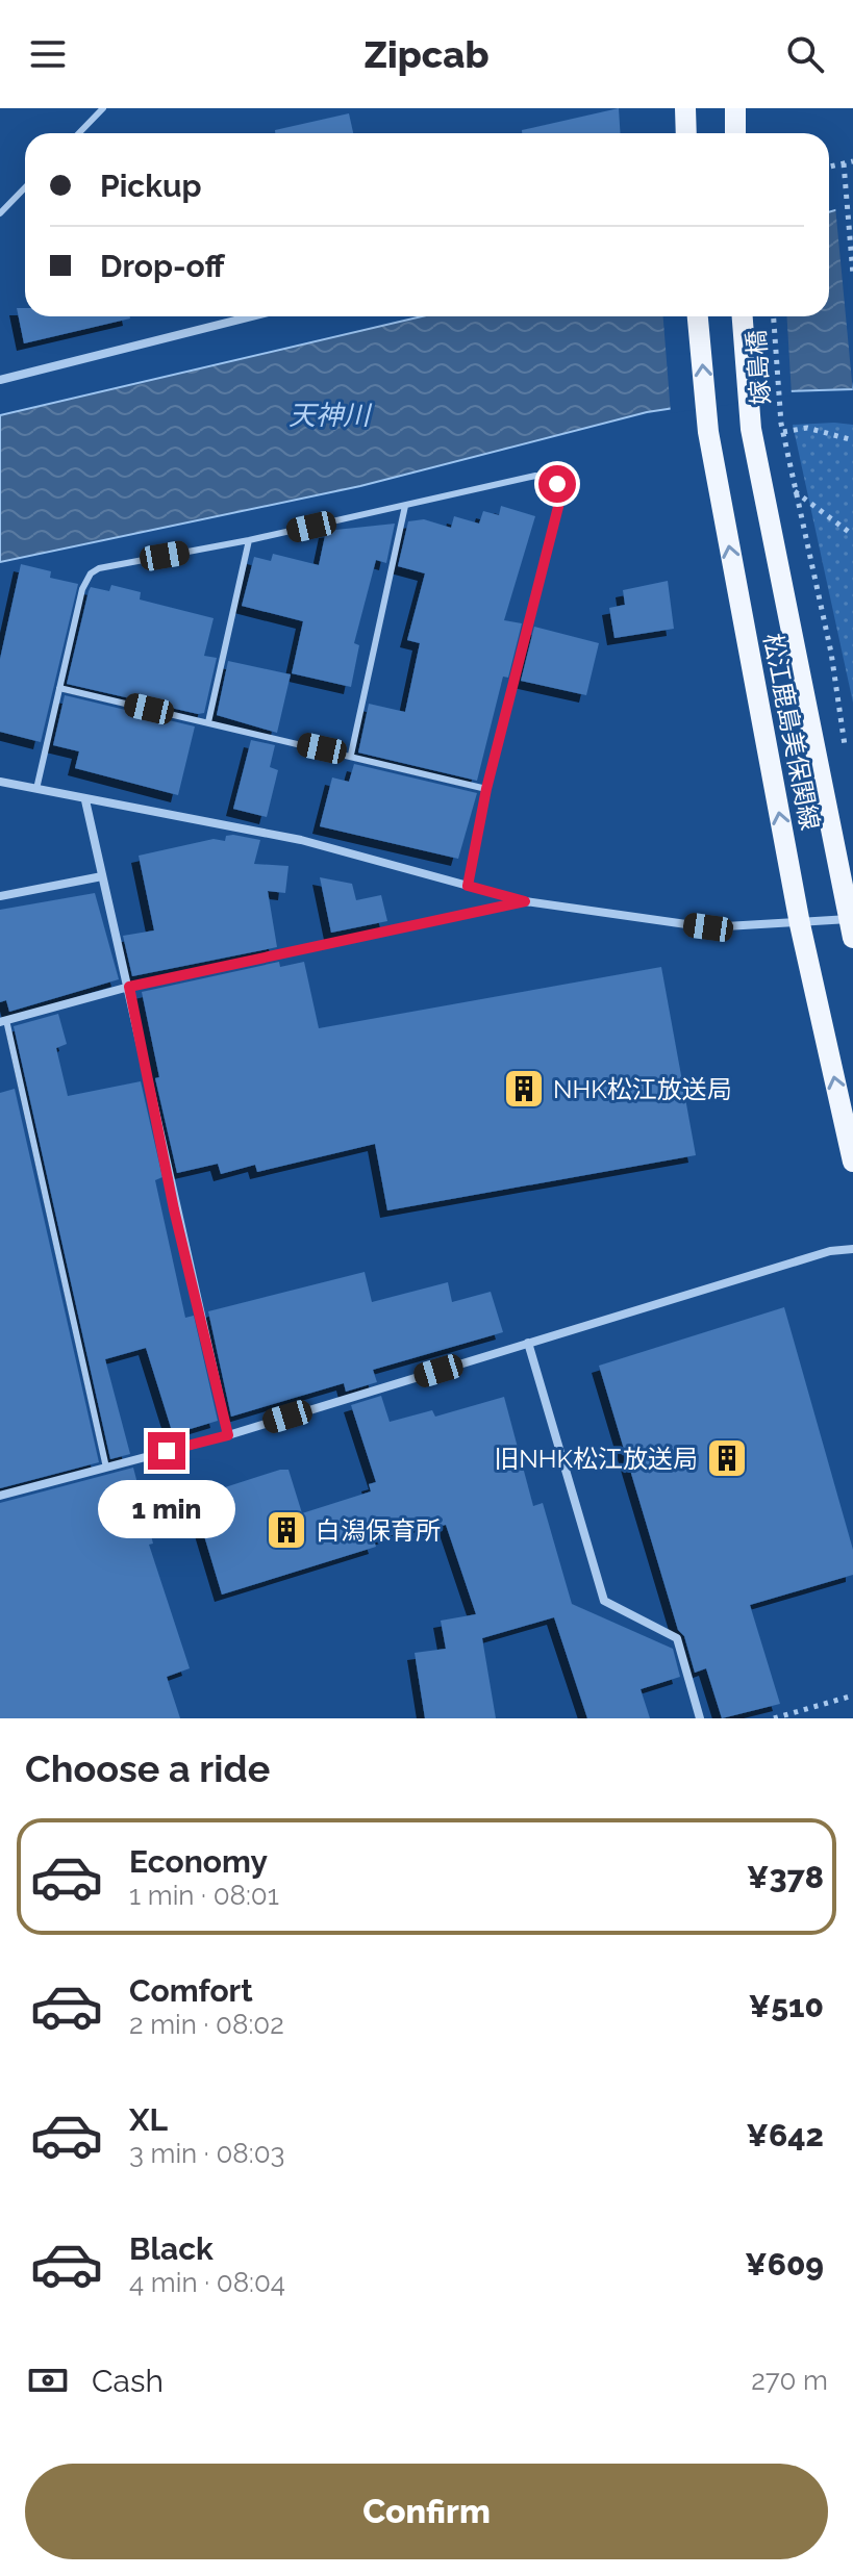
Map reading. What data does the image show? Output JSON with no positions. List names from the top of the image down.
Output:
{
  "streets": {
    "main road": ["松江鹿島美保関線"],
    "path": ["嫁島橋"]
  },
  "water": ["天神川"],
  "places": {
    "building": ["NHK松江放送局", "旧NHK松江放送局", "白潟保育所"]
  },
  "page": {
    "header": "Zipcab",
    "banner": ["Pickup", "Drop-off"],
    "bubble": "1 min",
    "heading": "Choose a ride",
    "list": [
      {
        "name": "Economy",
        "note": "1 min · 08:01",
        "value": "¥378"
      },
      {
        "name": "Comfort",
        "note": "2 min · 08:02",
        "value": "¥510"
      },
      {
        "name": "XL",
        "note": "3 min · 08:03",
        "value": "¥642"
      },
      {
        "name": "Black",
        "note": "4 min · 08:04",
        "value": "¥609"
      }
    ],
    "pay": ["Cash", "270 m"],
    "buttons": "Confirm"
  }
}
